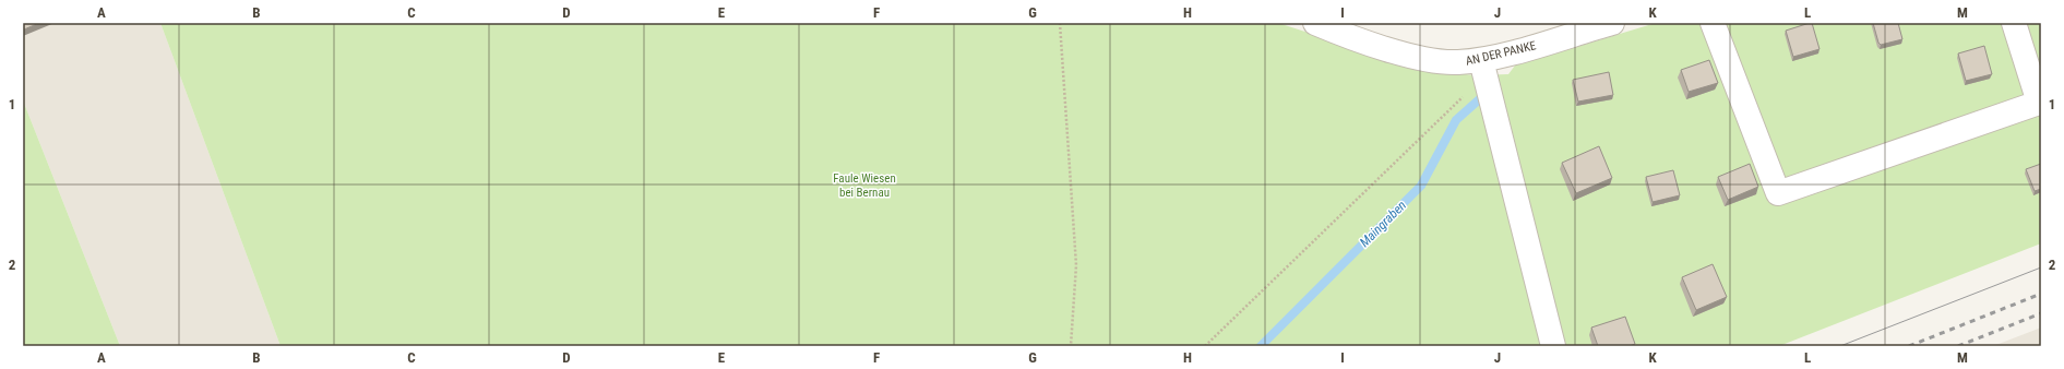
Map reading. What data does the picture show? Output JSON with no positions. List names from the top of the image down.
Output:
{
  "streets": {
    "street": ["AN DER PANKE"]
  },
  "water": ["Maingraben"],
  "parks": ["Faule Wiesen bei Bernau"],
  "grid": {
    "columns": [
      "A",
      "B",
      "C",
      "D",
      "E",
      "F",
      "G",
      "H",
      "I",
      "J",
      "K",
      "L",
      "M"
    ],
    "rows": ["1", "2"]
  }
}
